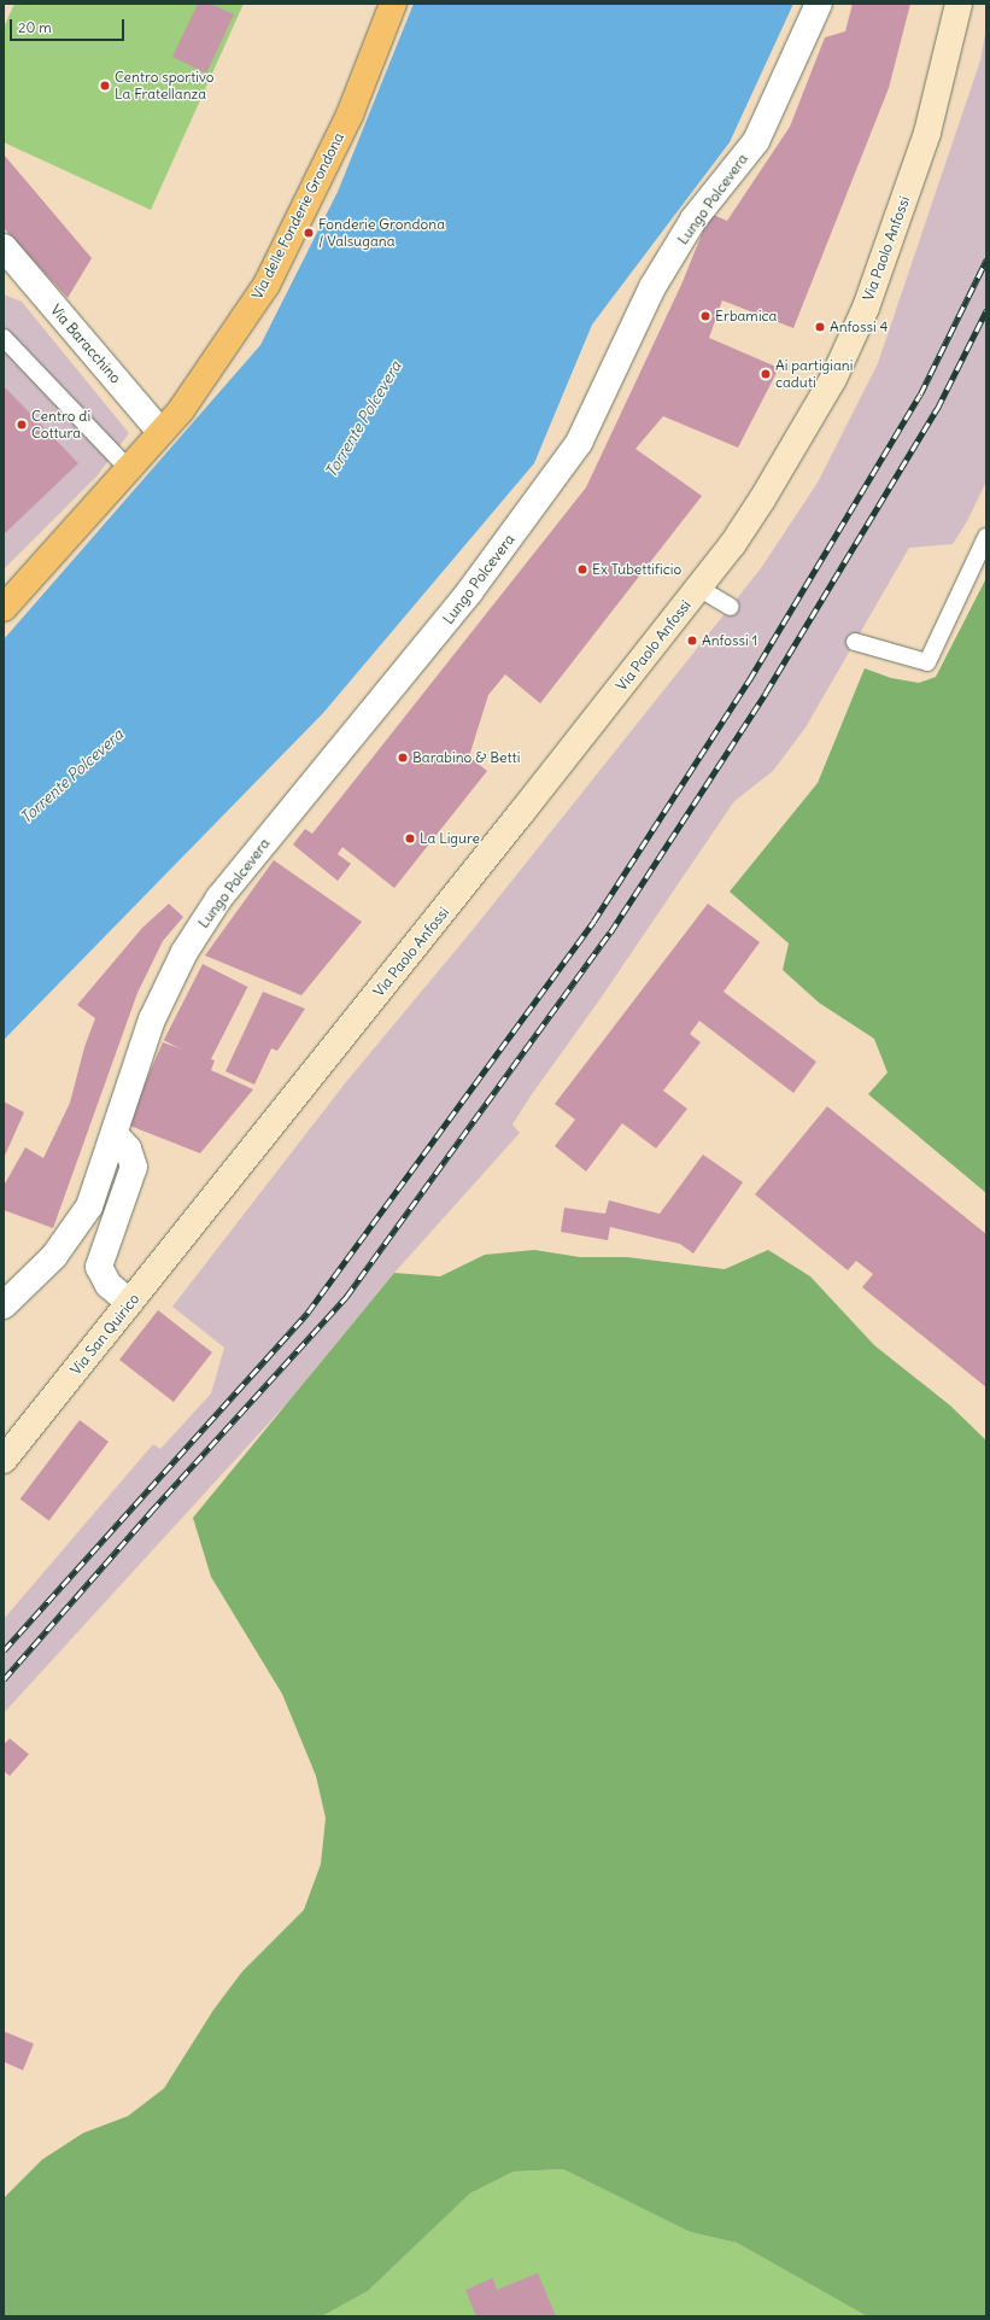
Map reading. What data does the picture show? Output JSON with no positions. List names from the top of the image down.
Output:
{
  "streets": {
    "main road": ["Via delle Fonderie Grondona", "Via Paolo Anfossi", "Via San Quirico"],
    "street": ["Lungo Polcevera", "Via Baracchino"]
  },
  "crossings": [
    ["Via delle Fonderie Grondona", "Via Baracchino"],
    ["Via Paolo Anfossi", "Via San Quirico"]
  ],
  "water": ["Torrente Polcevera"],
  "places": [
    "Centro sportivo La Fratellanza",
    "Fonderie Grondona / Valsugana",
    "Erbamica",
    "Anfossi 4",
    "Ai partigiani caduti",
    "Centro di Cottura",
    "Ex Tubettificio",
    "Anfossi 1",
    "Barabino & Betti",
    "La Ligure"
  ],
  "scale_bar": "20 m"
}
